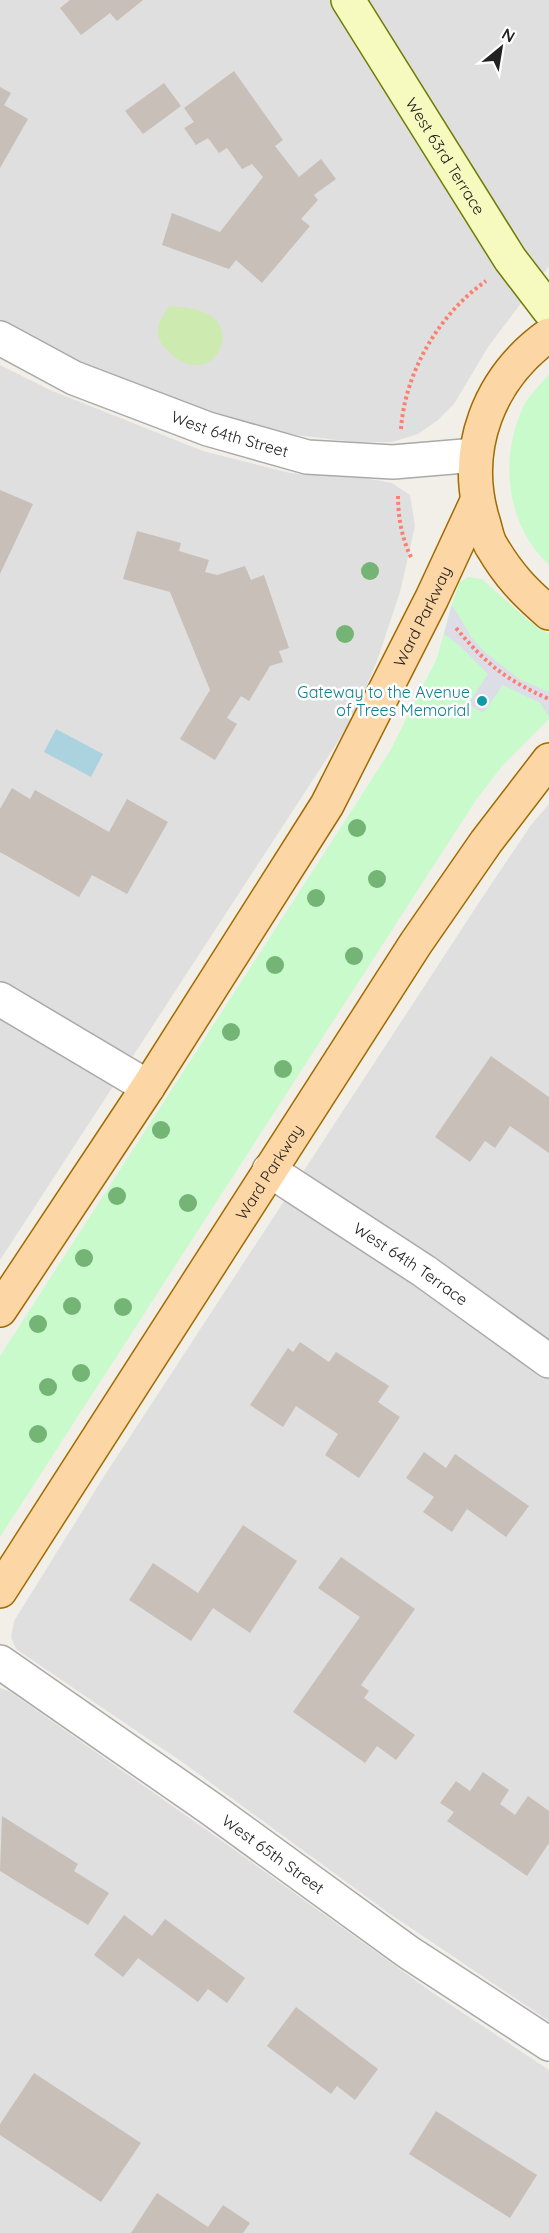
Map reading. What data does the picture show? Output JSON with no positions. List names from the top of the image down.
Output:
{
  "streets": {
    "main road": ["Ward Parkway"],
    "street": [
      "West 63rd Terrace",
      "West 64th Street",
      "West 64th Terrace",
      "West 65th Street"
    ]
  },
  "crossings": [
    ["Ward Parkway", "West 64th Terrace"]
  ],
  "places": ["Gateway to the Avenue of Trees Memorial"],
  "north": "top right"
}
